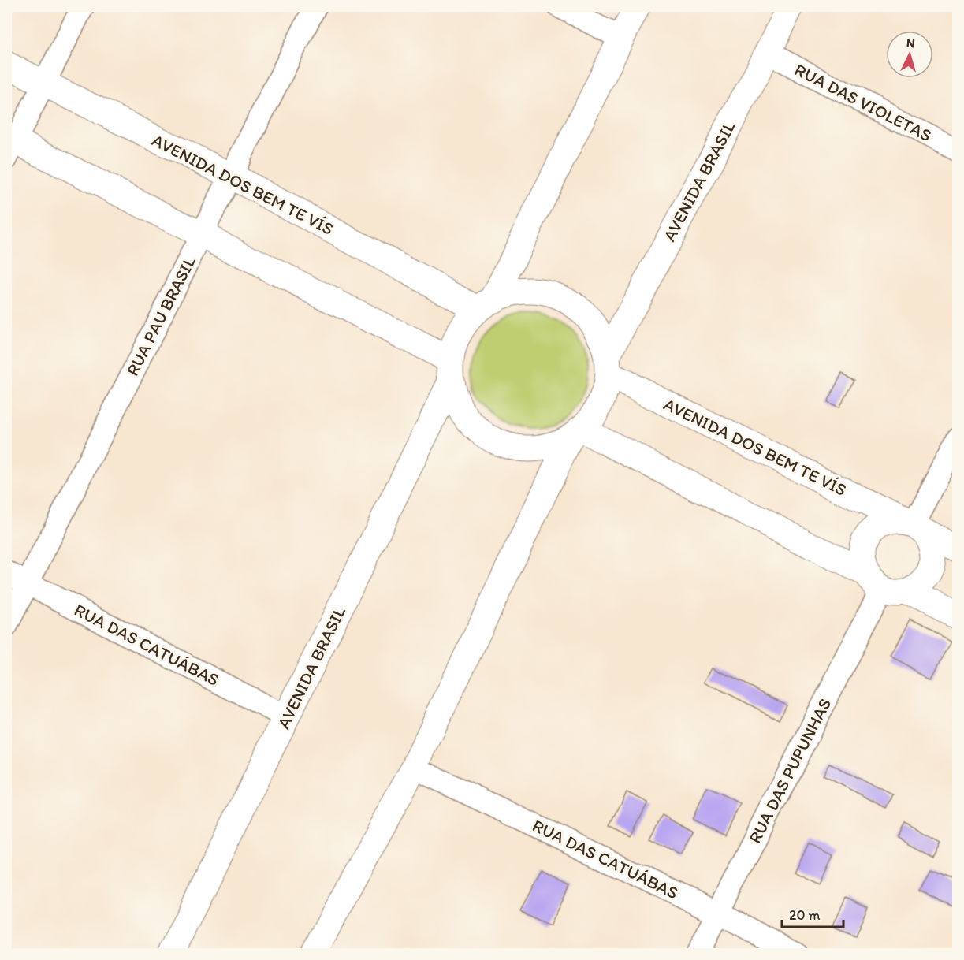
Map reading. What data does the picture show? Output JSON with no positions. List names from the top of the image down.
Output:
{
  "streets": {
    "street": [
      "RUA DAS VIOLETAS",
      "AVENIDA BRASIL",
      "AVENIDA DOS BEM TE VÍS",
      "RUA PAU BRASIL",
      "RUA DAS CATUÁBAS",
      "RUA DAS PUPUNHAS"
    ]
  },
  "crossings": [
    ["RUA DAS VIOLETAS", "AVENIDA BRASIL"],
    ["AVENIDA BRASIL", "AVENIDA DOS BEM TE VÍS"],
    ["AVENIDA BRASIL", "RUA DAS CATUÁBAS"],
    ["AVENIDA DOS BEM TE VÍS", "RUA PAU BRASIL"],
    ["AVENIDA DOS BEM TE VÍS", "RUA DAS PUPUNHAS"],
    ["RUA PAU BRASIL", "RUA DAS CATUÁBAS"],
    ["RUA DAS CATUÁBAS", "RUA DAS PUPUNHAS"]
  ],
  "scale_bar": "20 m",
  "north": "top"
}
